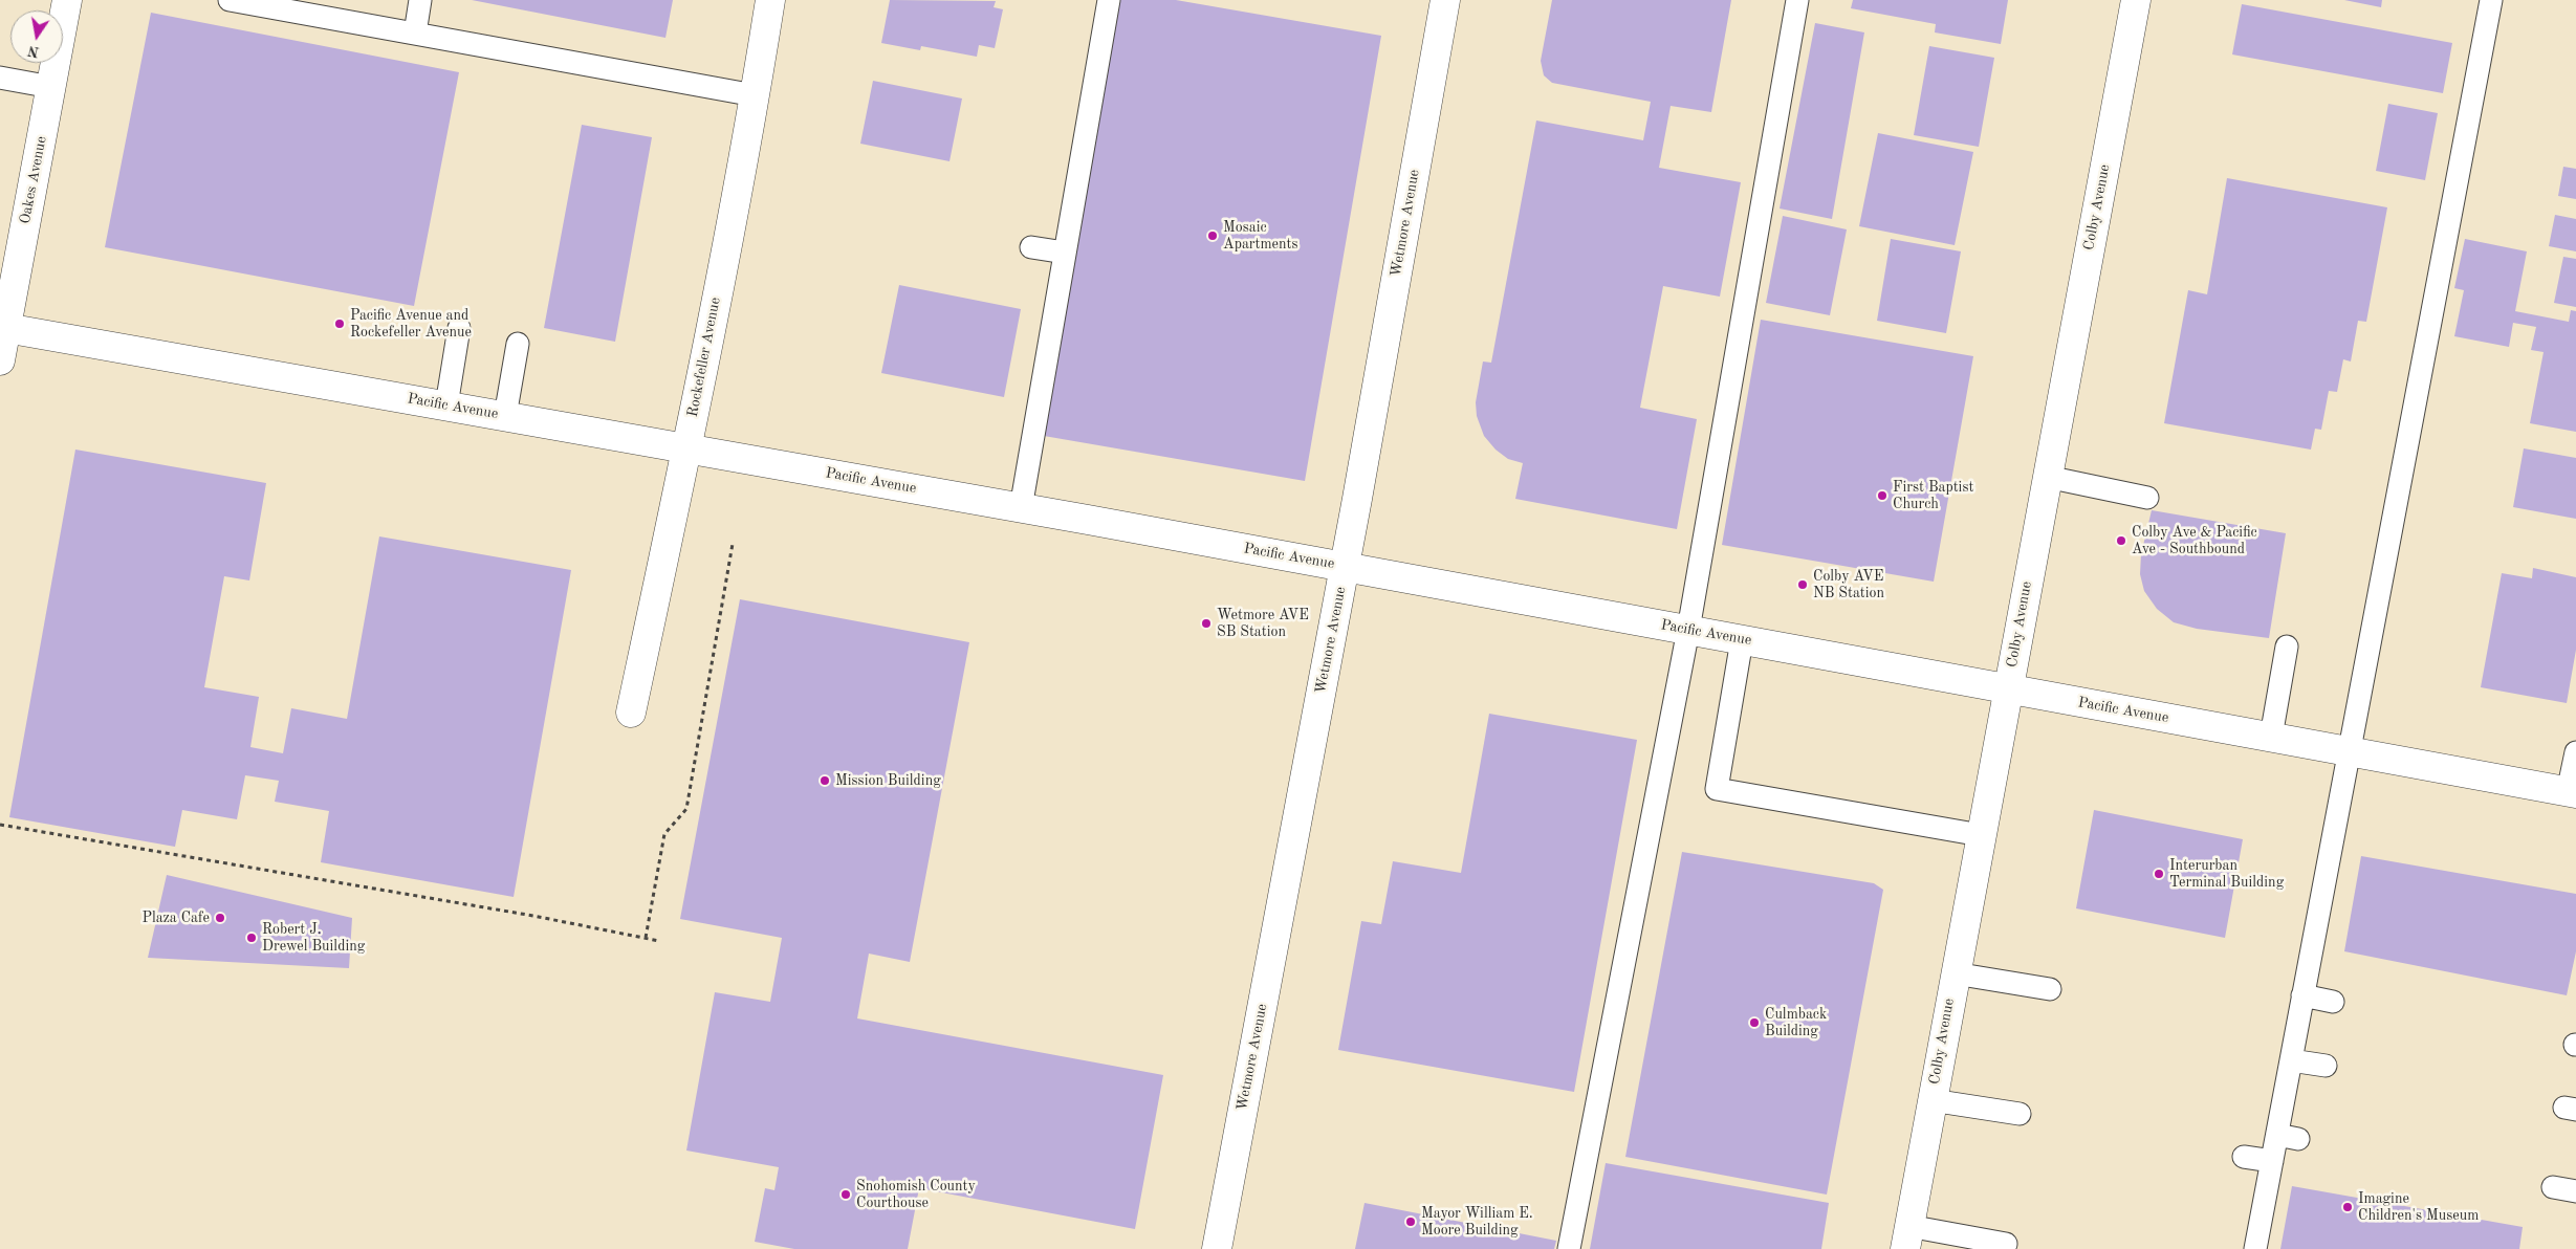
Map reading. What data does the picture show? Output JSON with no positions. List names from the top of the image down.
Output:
{
  "streets": {
    "street": [
      "Oakes Avenue",
      "Colby Avenue",
      "Wetmore Avenue",
      "Rockefeller Avenue",
      "Pacific Avenue"
    ]
  },
  "crossings": [
    ["Oakes Avenue", "Pacific Avenue"],
    ["Colby Avenue", "Pacific Avenue"],
    ["Wetmore Avenue", "Pacific Avenue"],
    ["Rockefeller Avenue", "Pacific Avenue"]
  ],
  "places": [
    "Mosaic Apartments",
    "Pacific Avenue and Rockefeller Avenue",
    "First Baptist Church",
    "Colby Ave & Pacific Ave - Southbound",
    "Colby AVE NB Station",
    "Wetmore AVE SB Station",
    "Mission Building",
    "Interurban Terminal Building",
    "Plaza Cafe",
    "Robert J. Drewel Building",
    "Culmback Building",
    "Snohomish County Courthouse",
    "Imagine Children's Museum",
    "Mayor William E. Moore Building"
  ],
  "north": "bottom"
}
